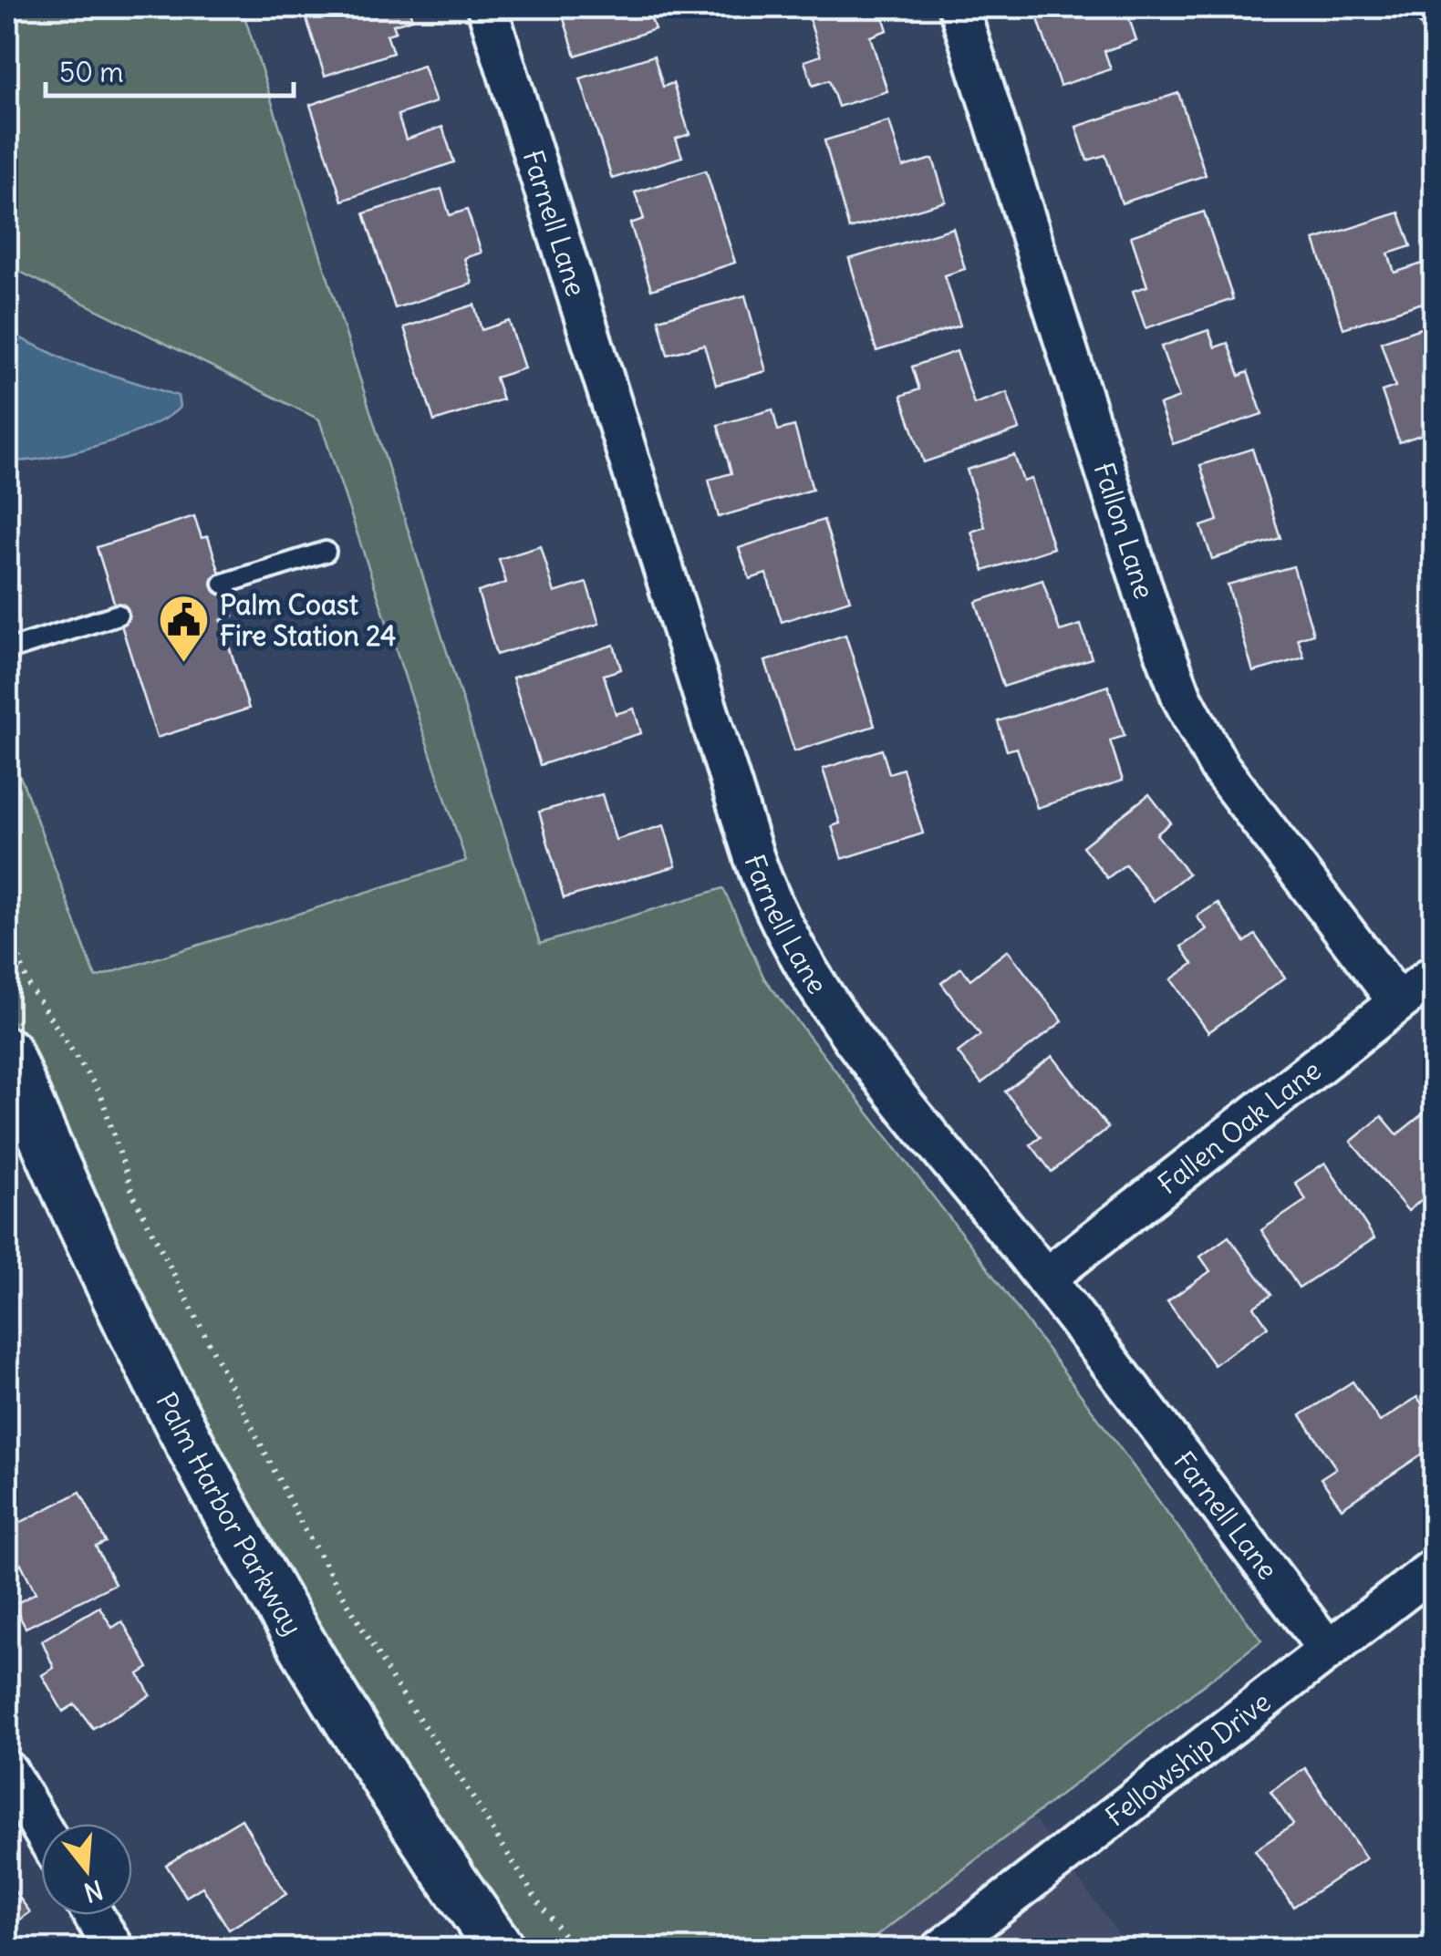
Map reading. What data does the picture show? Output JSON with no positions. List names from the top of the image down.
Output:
{
  "streets": {
    "street": [
      "Farnell Lane",
      "Fallon Lane",
      "Fallen Oak Lane",
      "Palm Harbor Parkway",
      "Fellowship Drive"
    ]
  },
  "crossings": [
    ["Farnell Lane", "Fallen Oak Lane"],
    ["Farnell Lane", "Fellowship Drive"],
    ["Fallon Lane", "Fallen Oak Lane"]
  ],
  "places": {
    "public building": ["Palm Coast Fire Station 24"]
  },
  "scale_bar": "50 m",
  "north": "bottom"
}
